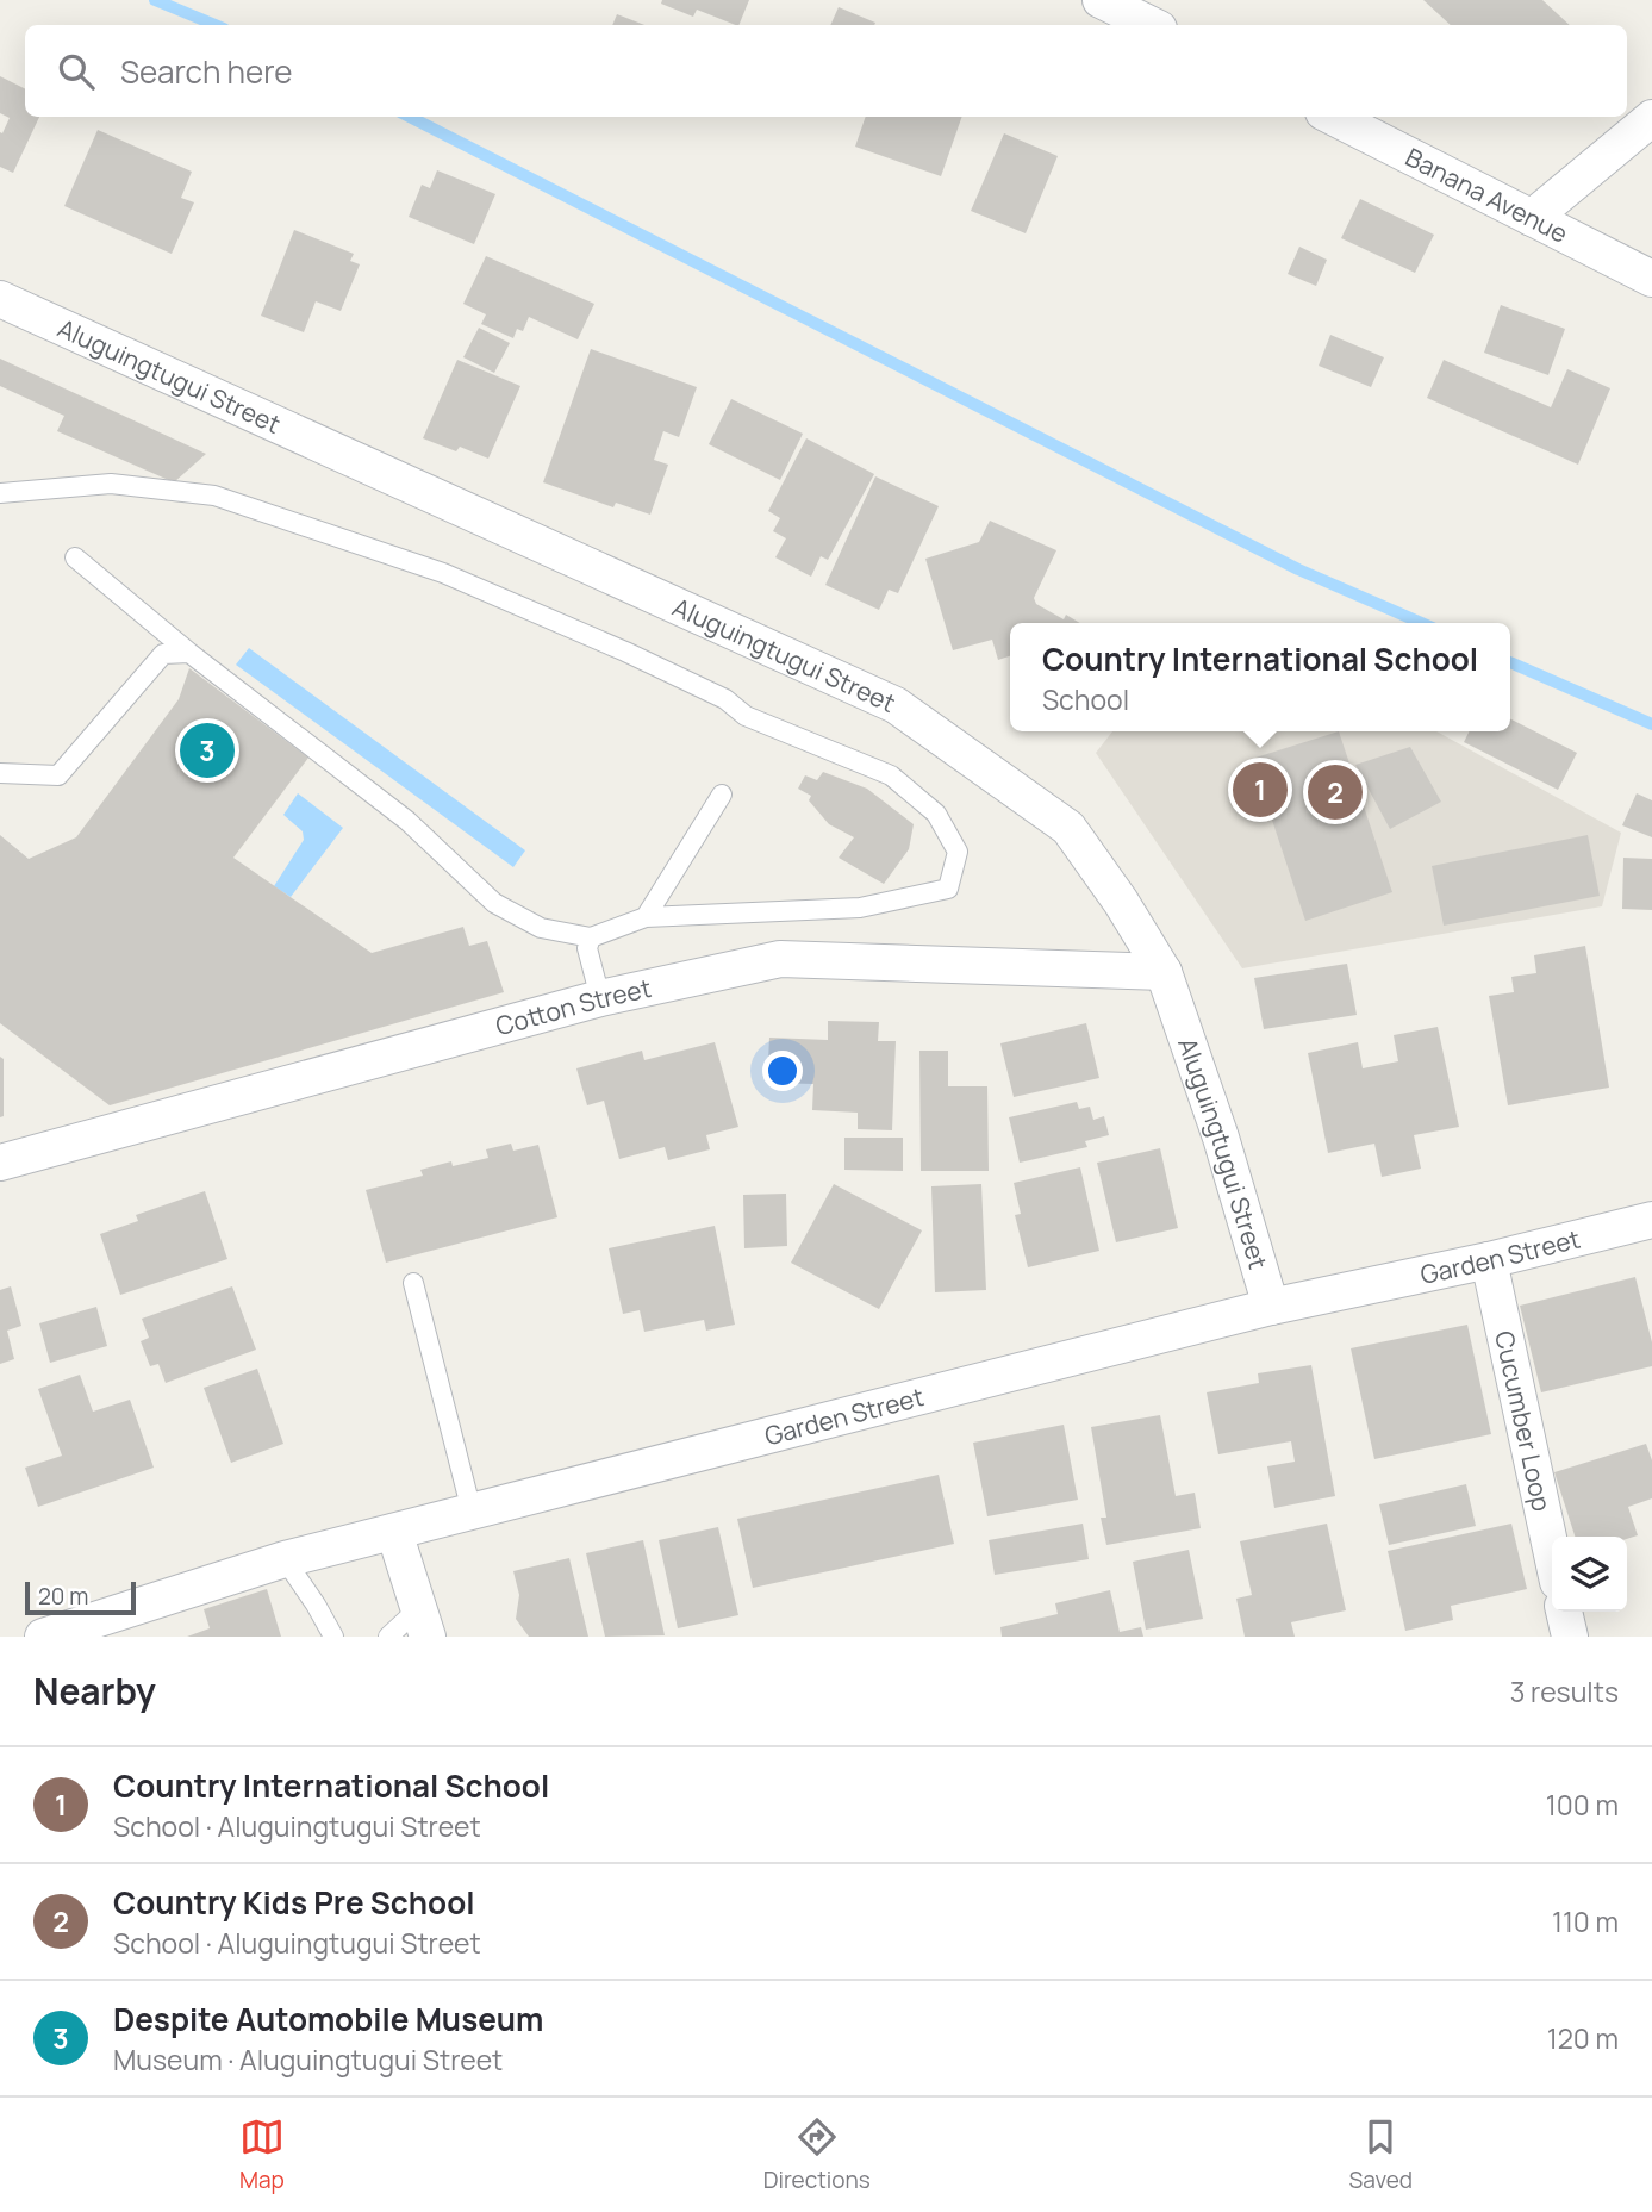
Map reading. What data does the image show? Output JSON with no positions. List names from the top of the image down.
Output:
{
  "streets": {
    "street": [
      "Banana Avenue",
      "Aluguingtugui Street",
      "Cotton Street",
      "Garden Street",
      "Cucumber Loop"
    ]
  },
  "crossings": [
    ["Aluguingtugui Street", "Cotton Street"],
    ["Aluguingtugui Street", "Garden Street"],
    ["Garden Street", "Cucumber Loop"]
  ],
  "scale_bar": "20 m",
  "page": {
    "search": "Search here",
    "popup": ["Country International School", "School"],
    "pins": ["3", "1", "2"],
    "scale": "20 m",
    "heading": ["Nearby", "3 results"],
    "list": [
      {
        "mark": "1",
        "name": "Country International School",
        "note": "School · Aluguingtugui Street",
        "value": "100 m"
      },
      {
        "mark": "2",
        "name": "Country Kids Pre School",
        "note": "School · Aluguingtugui Street",
        "value": "110 m"
      },
      {
        "mark": "3",
        "name": "Despite Automobile Museum",
        "note": "Museum · Aluguingtugui Street",
        "value": "120 m"
      }
    ],
    "nav": ["Map", "Directions", "Saved"]
  }
}
